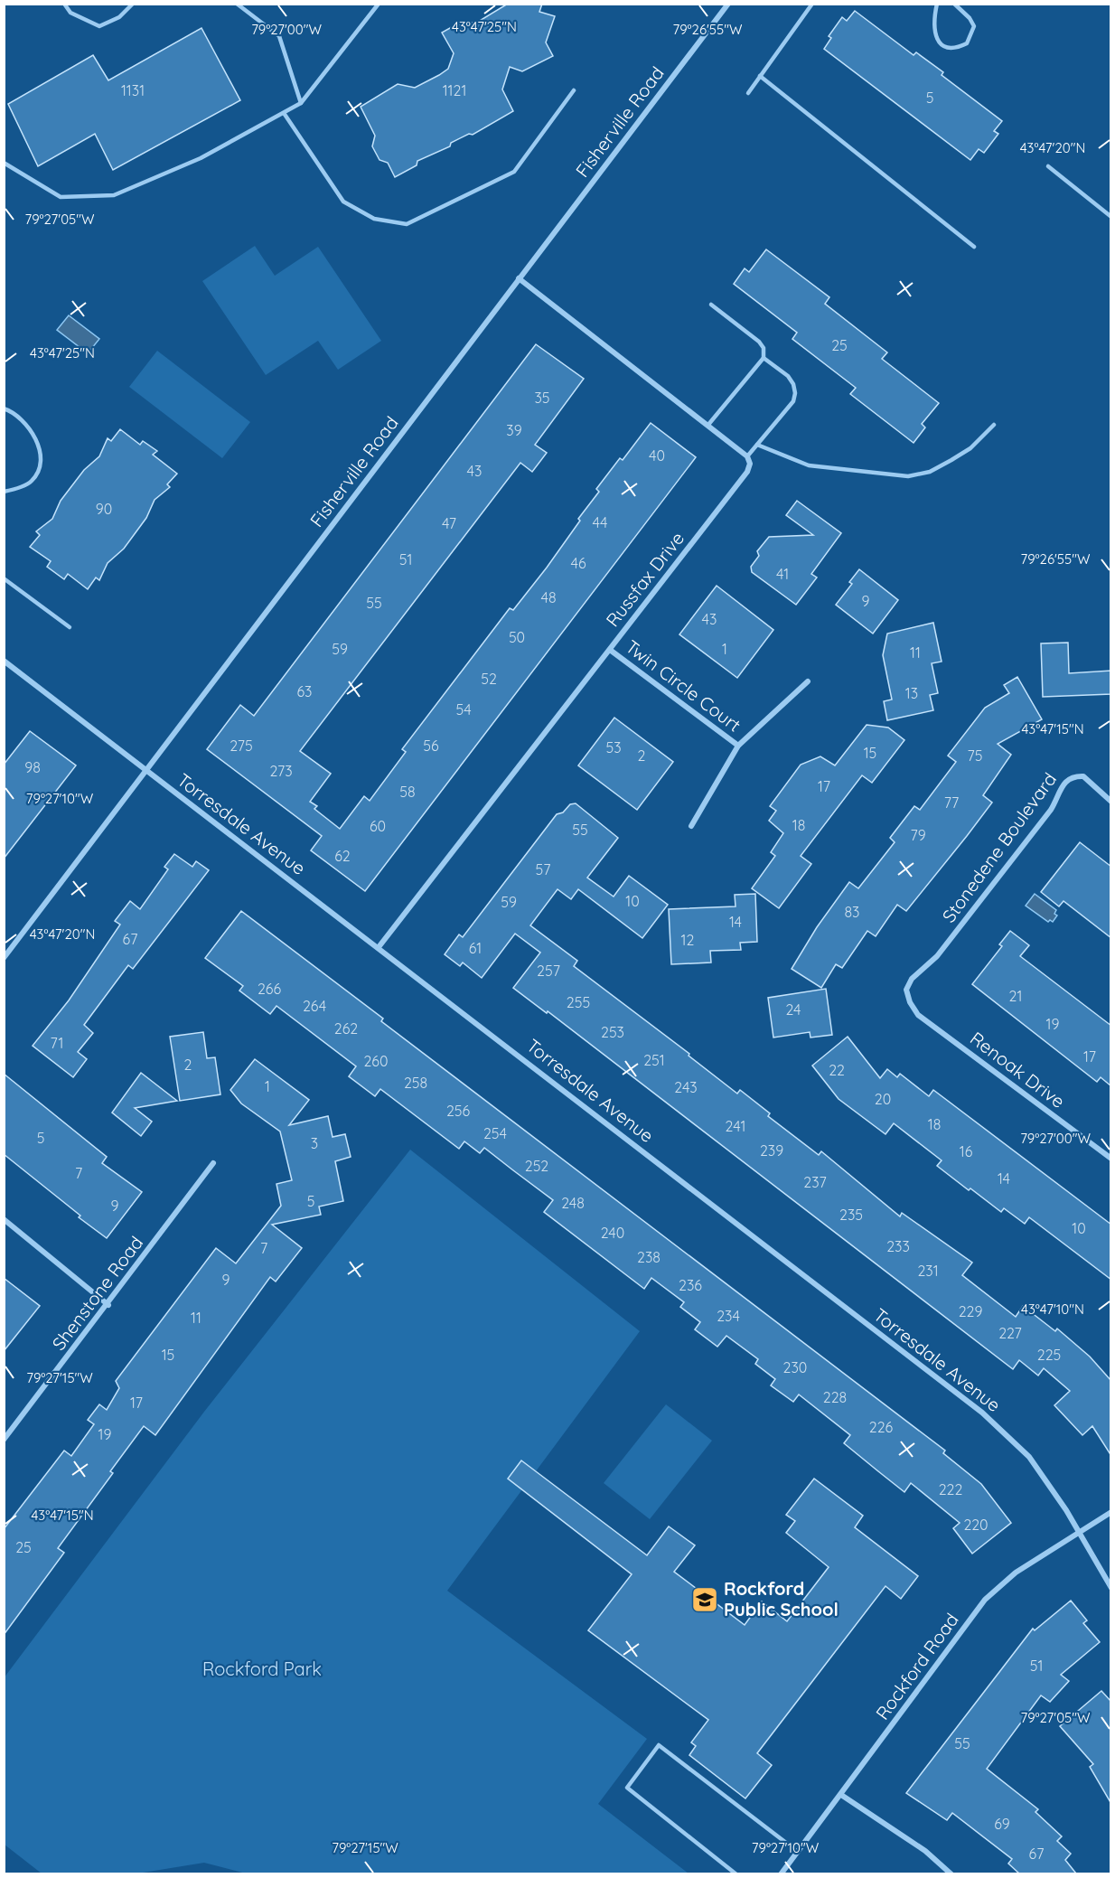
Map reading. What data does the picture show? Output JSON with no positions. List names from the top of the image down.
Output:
{
  "streets": {
    "street": [
      "Fisherville Road",
      "Russfax Drive",
      "Twin Circle Court",
      "Torresdale Avenue",
      "Stonedene Boulevard",
      "Renoak Drive",
      "Shenstone Road",
      "Rockford Road"
    ]
  },
  "crossings": [
    ["Fisherville Road", "Torresdale Avenue"],
    ["Russfax Drive", "Twin Circle Court"],
    ["Russfax Drive", "Torresdale Avenue"],
    ["Torresdale Avenue", "Rockford Road"],
    ["Stonedene Boulevard", "Renoak Drive"]
  ],
  "parks": ["Rockford Park"],
  "places": {
    "school or university": ["Rockford Public School"]
  },
  "house_numbers": [
    "1131",
    "1121",
    "5",
    "25",
    "35",
    "39",
    "40",
    "43",
    "90",
    "44",
    "47",
    "51",
    "46",
    "41",
    "48",
    "9",
    "55",
    "43",
    "50",
    "59",
    "1",
    "11",
    "52",
    "63",
    "13",
    "54",
    "275",
    "56",
    "53",
    "15",
    "2",
    "75",
    "98",
    "273",
    "17",
    "58",
    "77",
    "18",
    "60",
    "55",
    "79",
    "62",
    "57",
    "10",
    "59",
    "83",
    "14",
    "67",
    "12",
    "61",
    "257",
    "266",
    "21",
    "255",
    "264",
    "24",
    "19",
    "262",
    "253",
    "71",
    "17",
    "251",
    "260",
    "2",
    "22",
    "258",
    "1",
    "243",
    "20",
    "256",
    "18",
    "241",
    "254",
    "5",
    "3",
    "239",
    "16",
    "252",
    "7",
    "14",
    "237",
    "5",
    "248",
    "9",
    "235",
    "10",
    "240",
    "233",
    "7",
    "238",
    "231",
    "9",
    "236",
    "229",
    "234",
    "11",
    "227",
    "15",
    "225",
    "230",
    "228",
    "17",
    "226",
    "19",
    "222",
    "220",
    "25",
    "51",
    "55",
    "69",
    "67"
  ],
  "coordinates": [
    "43°47'25\"N",
    "79°27'00\"W",
    "79°26'55\"W",
    "43°47'20\"N",
    "79°27'05\"W",
    "43°47'15\"N",
    "79°27'10\"W",
    "43°47'10\"N",
    "79°27'15\"W"
  ]
}
